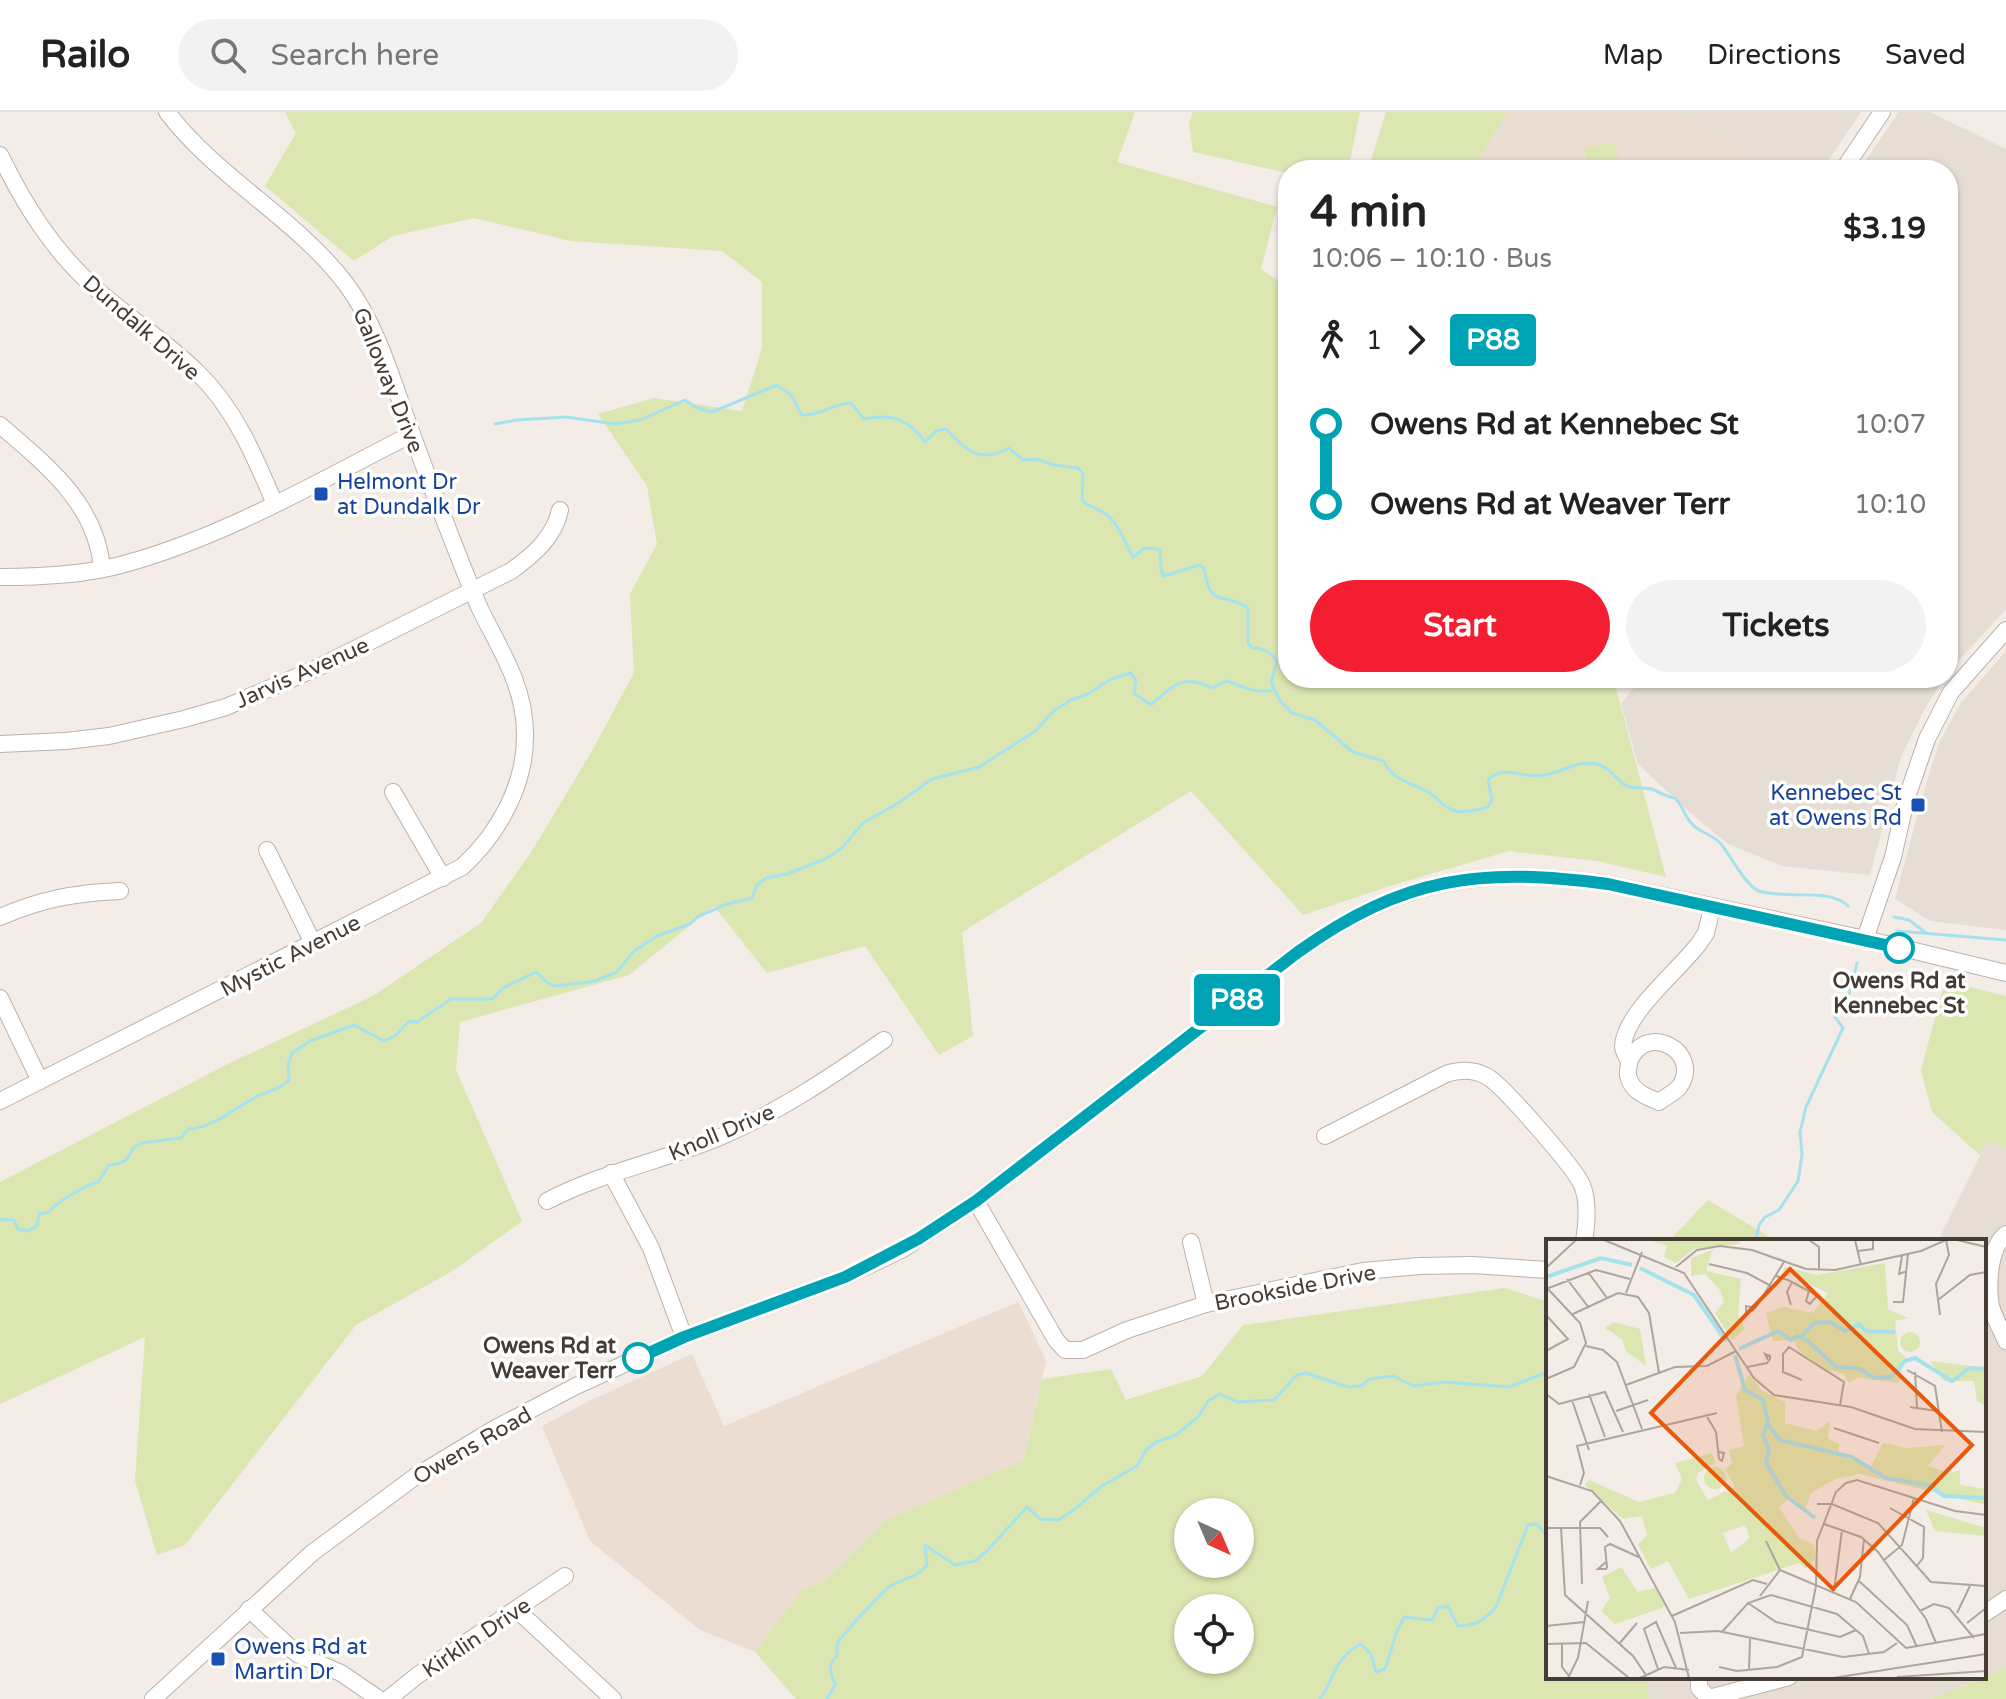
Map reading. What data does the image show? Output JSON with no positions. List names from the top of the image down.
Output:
{
  "streets": {
    "street": [
      "Dundalk Drive",
      "Galloway Drive",
      "Jarvis Avenue",
      "Mystic Avenue",
      "Knoll Drive",
      "Brookside Drive",
      "Owens Road",
      "Kirklin Drive"
    ]
  },
  "crossings": [
    ["Galloway Drive", "Jarvis Avenue"],
    ["Galloway Drive", "Mystic Avenue"],
    ["Brookside Drive", "Owens Road"]
  ],
  "places": {
    "transit": ["Helmont Dr at Dundalk Dr", "Kennebec St at Owens Rd", "Owens Rd at Martin Dr"],
    "other": ["Owens Rd at Kennebec St", "Owens Rd at Weaver Terr"]
  },
  "lines": ["bus line P88"],
  "north": "bottom right",
  "page": {
    "header": "Railo",
    "search": "Search here",
    "nav": ["Map", "Directions", "Saved"],
    "on_map": "P88",
    "heading": ["4 min", "10:06 – 10:10 · Bus", "$3.19"],
    "legs": ["1", "P88"],
    "list": [
      {
        "name": "Owens Rd at Kennebec St",
        "value": "10:07"
      },
      {
        "name": "Owens Rd at Weaver Terr",
        "value": "10:10"
      }
    ],
    "buttons": ["Start", "Tickets"]
  }
}
